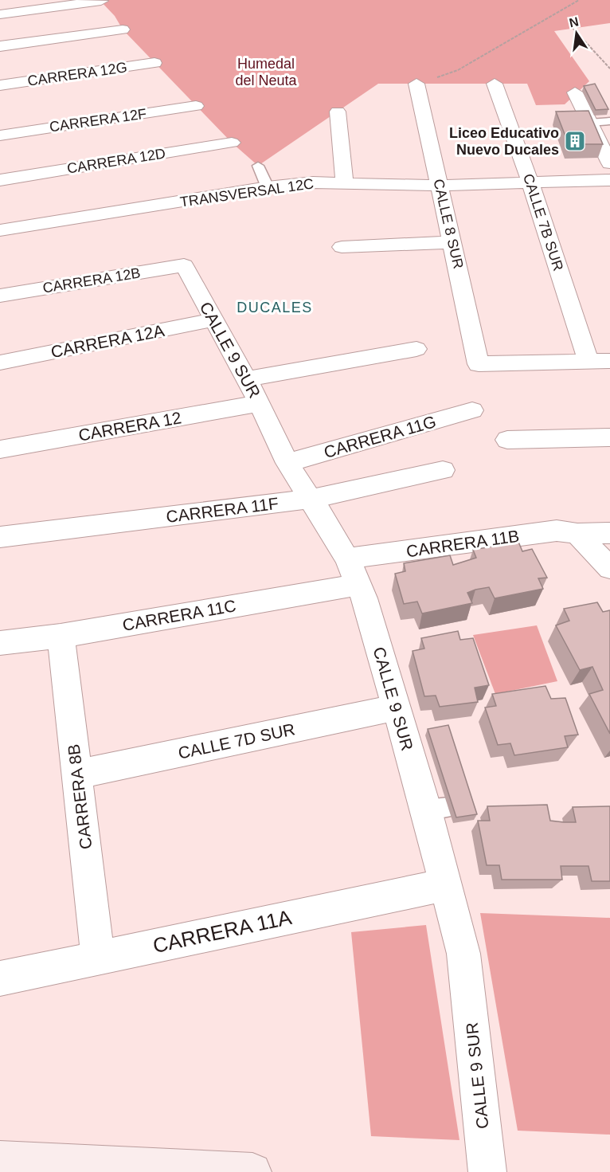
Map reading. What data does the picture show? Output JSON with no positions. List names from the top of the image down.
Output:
{
  "streets": {
    "street": [
      "CARRERA 12G",
      "CARRERA 12F",
      "CARRERA 12D",
      "TRANSVERSAL 12C",
      "CALLE 7B SUR",
      "CALLE 8 SUR",
      "CARRERA 12B",
      "CARRERA 12A",
      "CALLE 9 SUR",
      "CARRERA 12",
      "CARRERA 11G",
      "CARRERA 11F",
      "CARRERA 11B",
      "CARRERA 11C",
      "CALLE 7D SUR",
      "CARRERA 8B",
      "CARRERA 11A"
    ]
  },
  "crossings": [
    ["TRANSVERSAL 12C", "CALLE 7B SUR"],
    ["TRANSVERSAL 12C", "CALLE 8 SUR"],
    ["CALLE 7B SUR", "CALLE 8 SUR"],
    ["CARRERA 12B", "CALLE 9 SUR"],
    ["CARRERA 12A", "CALLE 9 SUR"],
    ["CALLE 9 SUR", "CARRERA 12"],
    ["CALLE 9 SUR", "CARRERA 11G"],
    ["CALLE 9 SUR", "CARRERA 11F"],
    ["CALLE 9 SUR", "CARRERA 11B"],
    ["CALLE 9 SUR", "CARRERA 11C"],
    ["CALLE 9 SUR", "CALLE 7D SUR"],
    ["CALLE 9 SUR", "CARRERA 11A"],
    ["CARRERA 11C", "CARRERA 8B"],
    ["CALLE 7D SUR", "CARRERA 8B"],
    ["CARRERA 8B", "CARRERA 11A"]
  ],
  "districts": ["DUCALES"],
  "parks": ["Humedal del Neuta"],
  "places": {
    "building": ["Liceo Educativo Nuevo Ducales"]
  },
  "north": "top"
}
